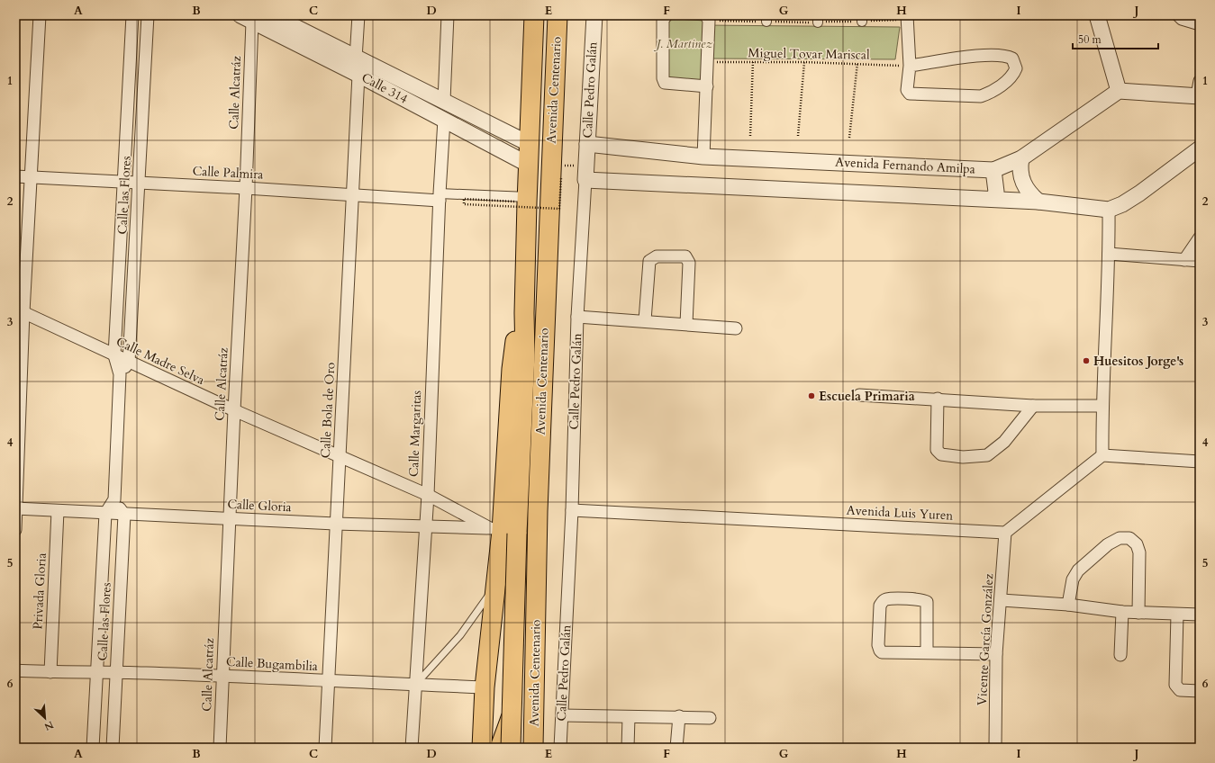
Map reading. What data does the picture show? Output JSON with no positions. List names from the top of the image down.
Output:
{
  "streets": {
    "main road": ["Avenida Centenario"],
    "street": [
      "Calle 314",
      "Calle Pedro Galán",
      "Calle Alcatráz",
      "Avenida Fernando Amilpa",
      "Calle Palmira",
      "Calle las Flores",
      "Calle Madre Selva",
      "Calle Bola de Oro",
      "Calle Margaritas",
      "Calle Gloria",
      "Avenida Luis Yuren",
      "Privada Gloria",
      "Vicente García González",
      "Calle Bugambilia"
    ],
    "path": ["Miguel Tovar Mariscal"]
  },
  "crossings": [
    ["Calle 314", "Avenida Centenario"],
    ["Calle 314", "Calle Alcatráz"],
    ["Calle 314", "Calle Bola de Oro"],
    ["Calle 314", "Calle Margaritas"],
    ["Avenida Centenario", "Calle Madre Selva"],
    ["Avenida Centenario", "Calle Gloria"],
    ["Avenida Centenario", "Calle Bugambilia"],
    ["Calle Pedro Galán", "Avenida Fernando Amilpa"],
    ["Calle Pedro Galán", "Avenida Luis Yuren"],
    ["Calle Alcatráz", "Calle Palmira"],
    ["Calle Alcatráz", "Calle Madre Selva"],
    ["Calle Alcatráz", "Calle Gloria"],
    ["Calle Alcatráz", "Calle Bugambilia"],
    ["Calle Palmira", "Calle las Flores"],
    ["Calle Palmira", "Calle Bola de Oro"],
    ["Calle Palmira", "Calle Margaritas"],
    ["Calle las Flores", "Calle Madre Selva"],
    ["Calle las Flores", "Calle Gloria"],
    ["Calle las Flores", "Calle Bugambilia"],
    ["Calle Madre Selva", "Calle Bola de Oro"],
    ["Calle Madre Selva", "Calle Margaritas"],
    ["Calle Madre Selva", "Calle Gloria"],
    ["Calle Bola de Oro", "Calle Gloria"],
    ["Calle Bola de Oro", "Calle Bugambilia"],
    ["Calle Margaritas", "Calle Gloria"],
    ["Calle Margaritas", "Calle Bugambilia"],
    ["Calle Gloria", "Privada Gloria"],
    ["Avenida Luis Yuren", "Vicente García González"],
    ["Privada Gloria", "Calle Bugambilia"]
  ],
  "parks": ["J. Martinez"],
  "places": ["Huesitos Jorge's", "Escuela Primaria"],
  "scale_bar": "50 m",
  "north": "bottom right",
  "grid": {
    "columns": [
      "A",
      "B",
      "C",
      "D",
      "E",
      "F",
      "G",
      "H",
      "I",
      "J"
    ],
    "rows": [
      "1",
      "2",
      "3",
      "4",
      "5",
      "6"
    ]
  }
}
